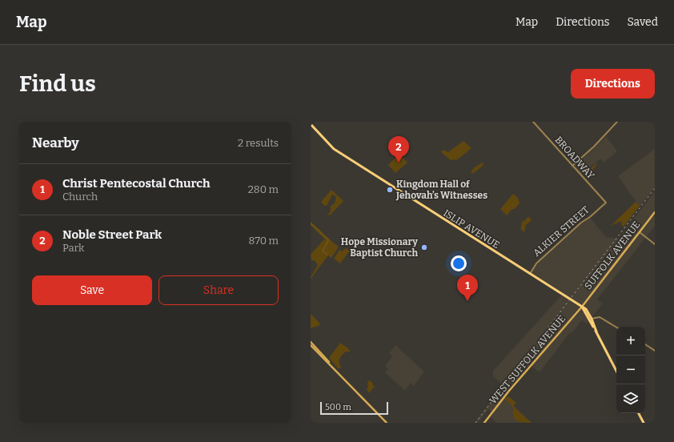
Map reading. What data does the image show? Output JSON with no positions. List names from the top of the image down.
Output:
{
  "streets": {
    "main road": ["ISLIP AVENUE", "SUFFOLK AVENUE", "WEST SUFFOLK AVENUE"],
    "street": ["BROADWAY", "ALKIER STREET"]
  },
  "crossings": [
    ["BROADWAY", "ALKIER STREET"],
    ["ISLIP AVENUE", "ALKIER STREET"],
    ["ISLIP AVENUE", "SUFFOLK AVENUE"],
    ["ISLIP AVENUE", "WEST SUFFOLK AVENUE"],
    ["SUFFOLK AVENUE", "WEST SUFFOLK AVENUE"]
  ],
  "places": ["Kingdom Hall of Jehovah’s Witnesses", "Hope Missionary Baptist Church"],
  "scale_bar": "500 m",
  "page": {
    "header": "Map",
    "nav": ["Map", "Directions", "Saved"],
    "buttons": [
      "Directions",
      ["Save", "Share"]
    ],
    "title": "Find us",
    "heading": ["Nearby", "2 results"],
    "pins": ["2", "1"],
    "list": [
      {
        "mark": "1",
        "name": "Christ Pentecostal Church",
        "note": "Church",
        "value": "280 m"
      },
      {
        "mark": "2",
        "name": "Noble Street Park",
        "note": "Park",
        "value": "870 m"
      }
    ],
    "map_buttons": ["+", "−"],
    "scale": "500 m"
  }
}
